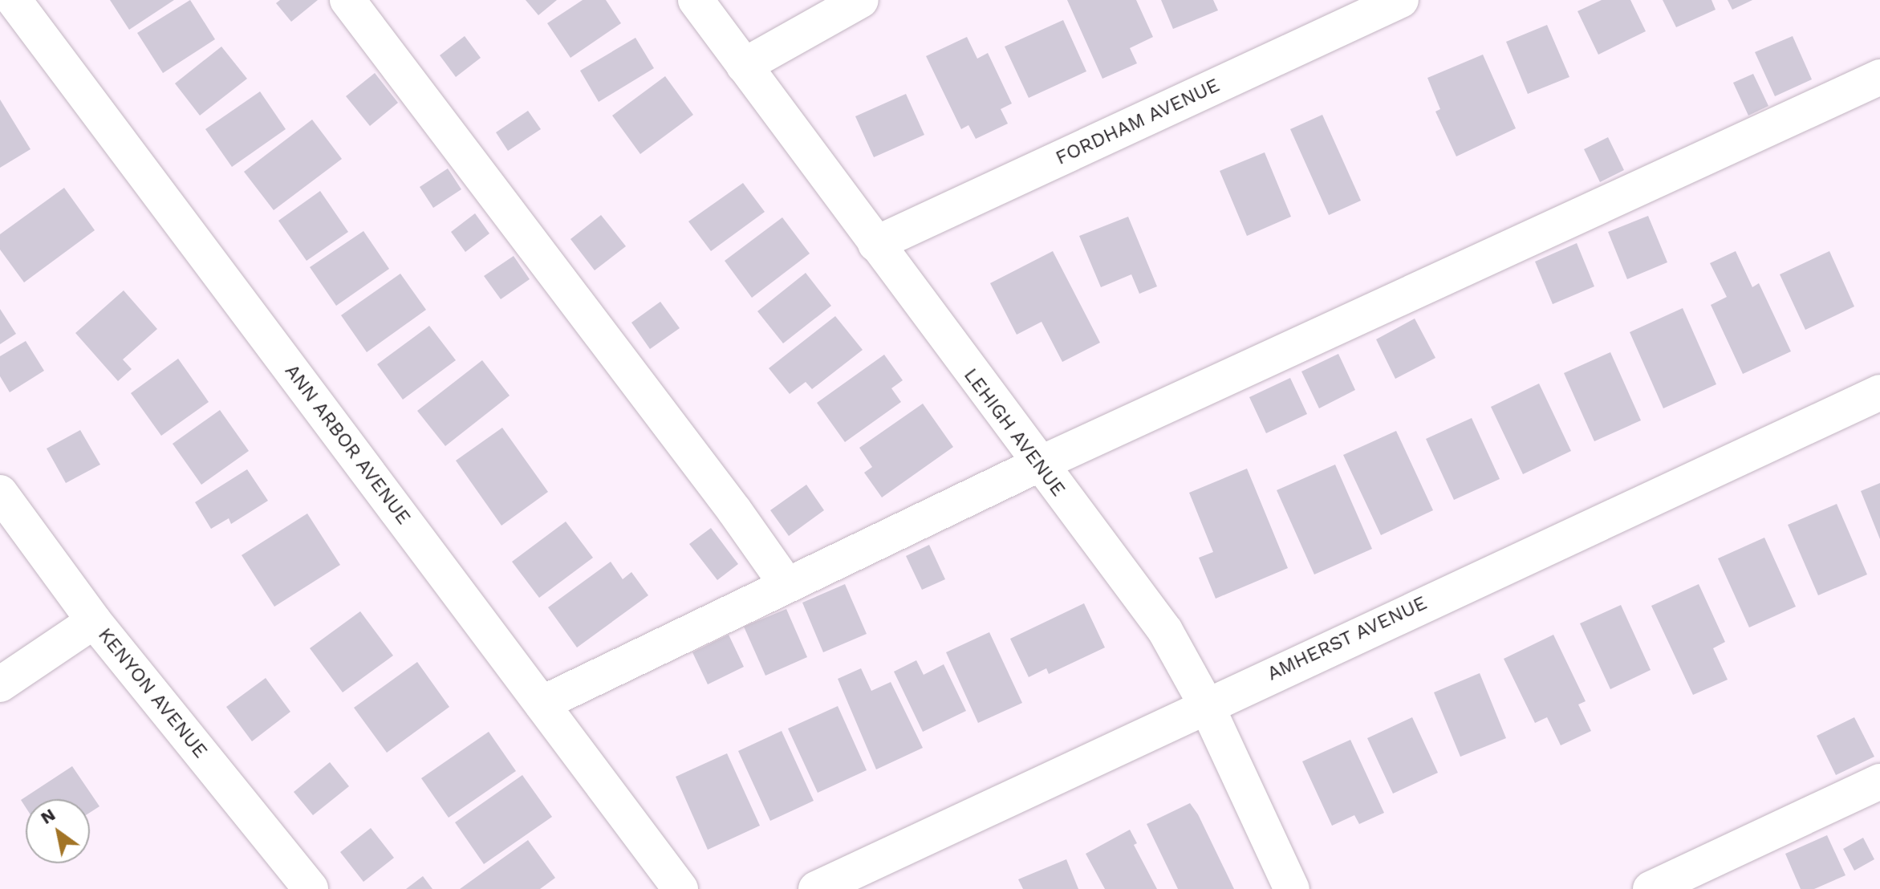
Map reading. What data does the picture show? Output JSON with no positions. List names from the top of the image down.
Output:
{
  "streets": {
    "street": [
      "FORDHAM AVENUE",
      "LEHIGH AVENUE",
      "ANN ARBOR AVENUE",
      "AMHERST AVENUE",
      "KENYON AVENUE"
    ]
  },
  "crossings": [
    ["FORDHAM AVENUE", "LEHIGH AVENUE"],
    ["LEHIGH AVENUE", "AMHERST AVENUE"]
  ],
  "north": "top left"
}
